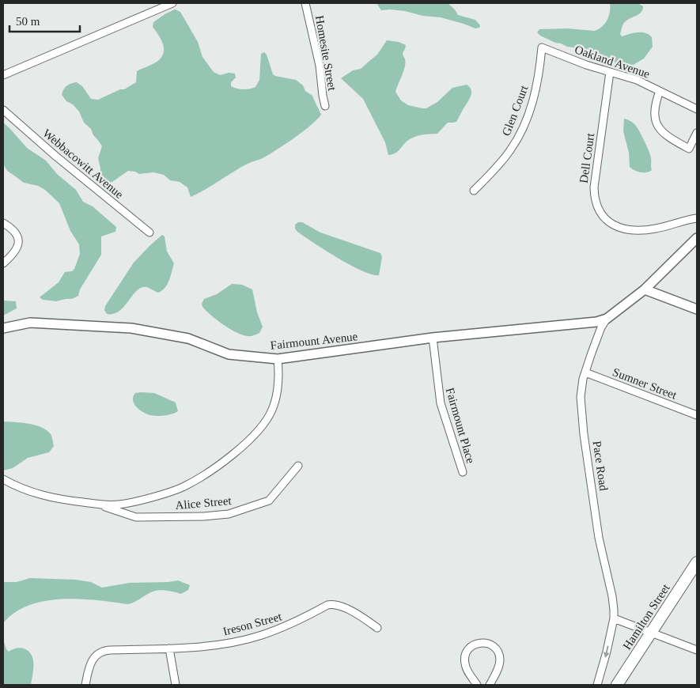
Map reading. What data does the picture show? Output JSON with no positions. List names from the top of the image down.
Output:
{
  "streets": {
    "main road": ["Hamilton Street"],
    "street": [
      "Homesite Street",
      "Oakland Avenue",
      "Glen Court",
      "Dell Court",
      "Webbacowitt Avenue",
      "Fairmount Avenue",
      "Sumner Street",
      "Fairmount Place",
      "Pace Road",
      "Alice Street",
      "Ireson Street"
    ]
  },
  "crossings": [
    ["Oakland Avenue", "Glen Court"],
    ["Oakland Avenue", "Dell Court"],
    ["Fairmount Avenue", "Fairmount Place"],
    ["Fairmount Avenue", "Pace Road"],
    ["Sumner Street", "Pace Road"]
  ],
  "scale_bar": "50 m"
}
